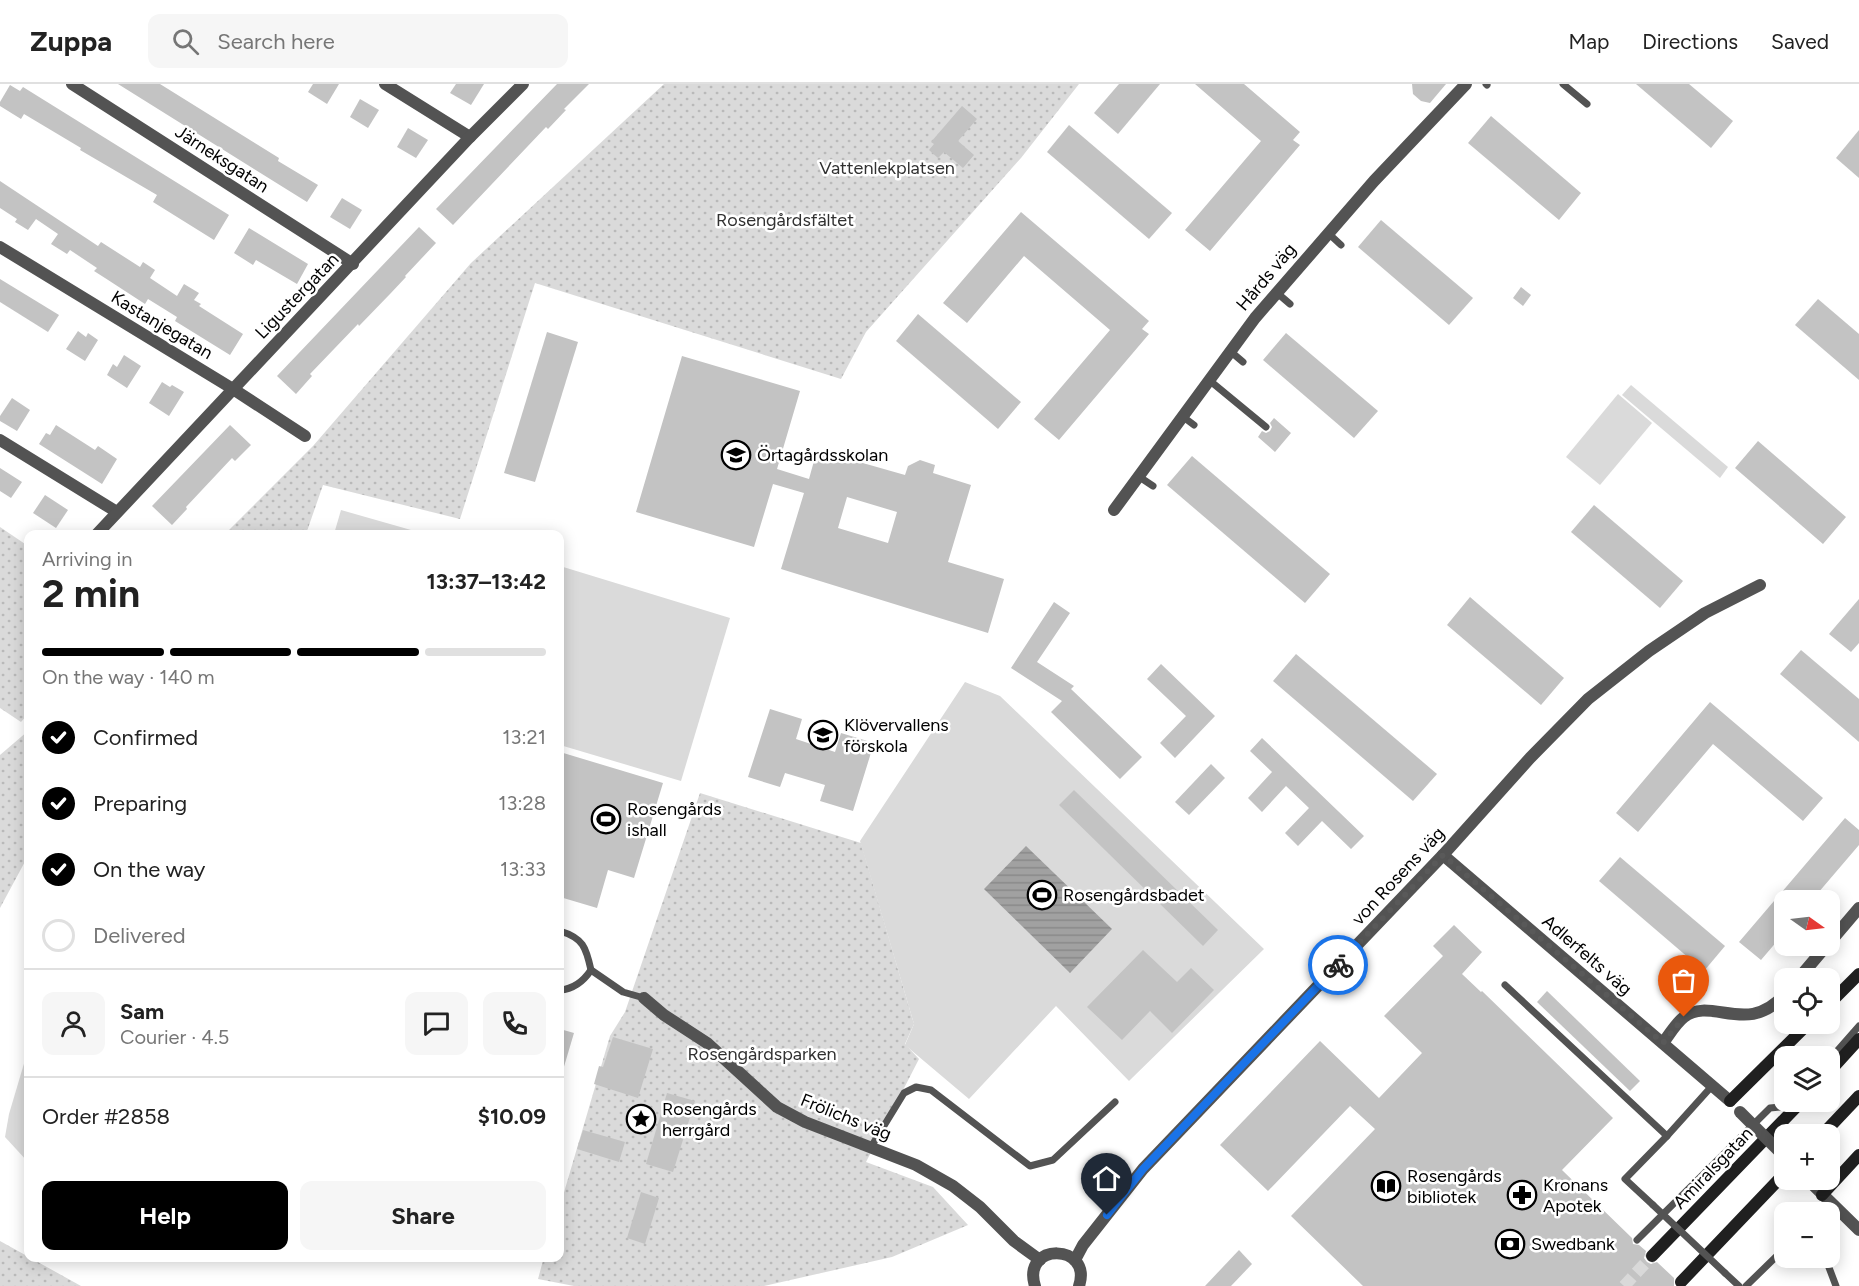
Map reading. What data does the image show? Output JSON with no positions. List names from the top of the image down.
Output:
{
  "streets": {
    "main road": ["Amiralsgatan"],
    "street": [
      "Järneksgatan",
      "Hårds väg",
      "Ligustergatan",
      "Kastanjegatan",
      "von Rosens väg",
      "Adlerfelts väg",
      "Frölichs väg"
    ]
  },
  "crossings": [
    ["Järneksgatan", "Ligustergatan"],
    ["Ligustergatan", "Kastanjegatan"],
    ["von Rosens väg", "Adlerfelts väg"]
  ],
  "parks": ["Vattenlekplatsen", "Rosengårdsfältet", "Rosengårdsparken"],
  "places": {
    "school or university": ["Örtagårdsskolan", "Klövervallens förskola"],
    "sports": ["Rosengårds ishall", "Rosengårdsbadet"],
    "place": ["Rosengårds herrgård"],
    "library": ["Rosengårds bibliotek"],
    "pharmacy": ["Kronans Apotek"],
    "bank": ["Swedbank"]
  },
  "north": "right",
  "page": {
    "header": "Zuppa",
    "search": "Search here",
    "nav": ["Map", "Directions", "Saved"],
    "heading": ["2 min", "Arriving in", "13:37–13:42"],
    "panel": [
      "Sam",
      "Courier · 4.5",
      "Order #2858",
      "$10.09"
    ],
    "bar": "On the way · 140 m",
    "list": [
      ["Confirmed", "13:21"],
      ["Preparing", "13:28"],
      ["On the way", "13:33"],
      "Delivered"
    ],
    "map_buttons": ["+", "−"],
    "buttons": ["Help", "Share"]
  }
}
